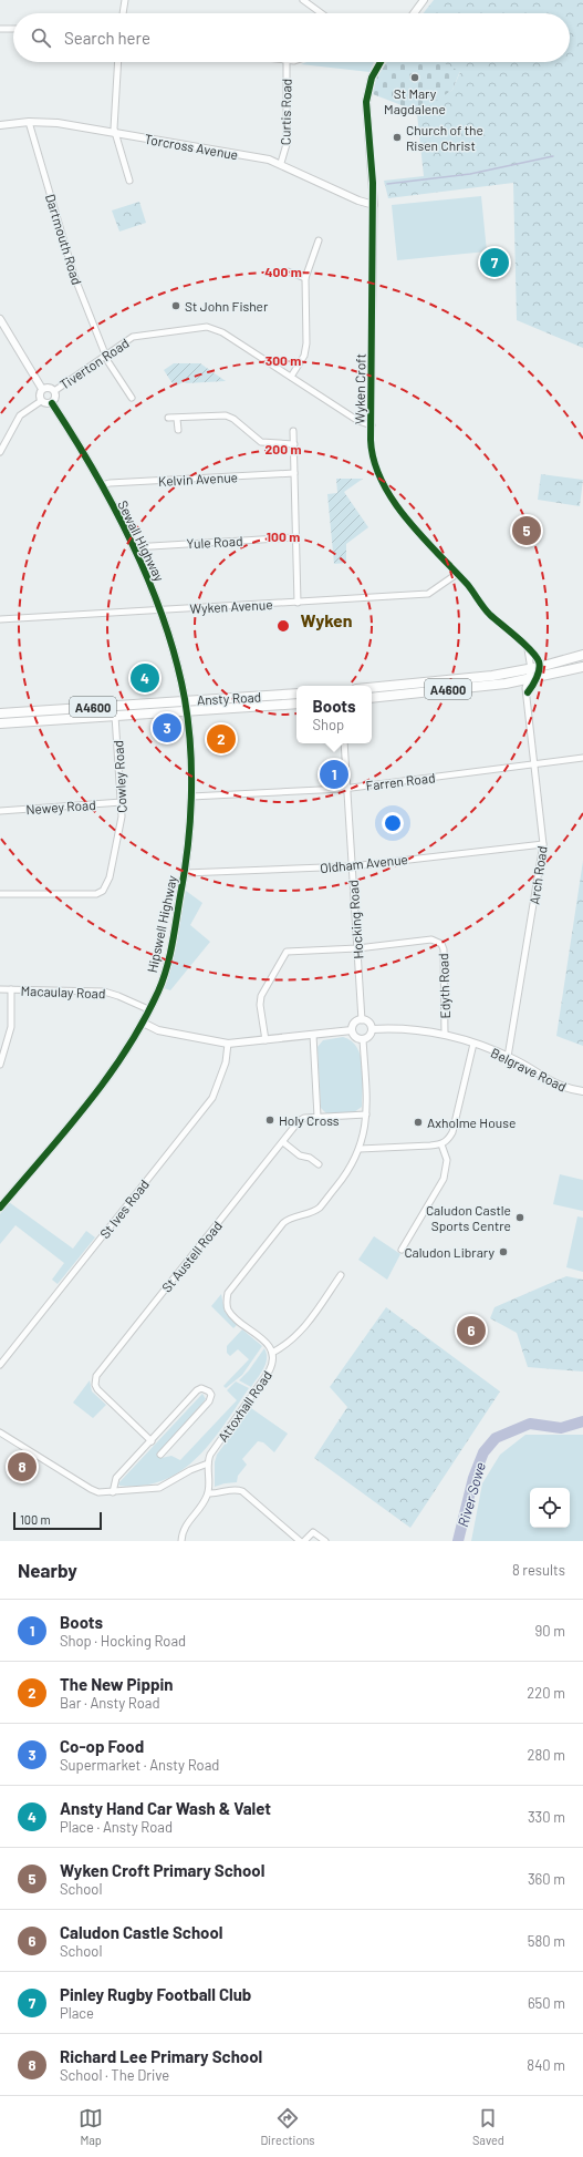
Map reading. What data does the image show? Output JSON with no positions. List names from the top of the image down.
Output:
{
  "streets": {
    "highway": ["A4600", "Ansty Road"],
    "street": [
      "Curtis Road",
      "Torcross Avenue",
      "Dartmouth Road",
      "Tiverton Road",
      "Wyken Croft",
      "Kelvin Avenue",
      "Sewall Highway",
      "Yule Road",
      "Wyken Avenue",
      "Cowley Road",
      "Farren Road",
      "Newey Road",
      "Oldham Avenue",
      "Arch Road",
      "Hocking Road",
      "Hipswell Highway",
      "Edyth Road",
      "Macaulay Road",
      "Belgrave Road",
      "St Ives Road",
      "St Austell Road",
      "Attoxhall Road"
    ]
  },
  "crossings": [
    ["Curtis Road", "Torcross Avenue"],
    ["Torcross Avenue", "Dartmouth Road"],
    ["Torcross Avenue", "Wyken Croft"],
    ["Dartmouth Road", "Tiverton Road"],
    ["Tiverton Road", "Wyken Croft"],
    ["Tiverton Road", "Sewall Highway"],
    ["Wyken Croft", "Wyken Avenue"],
    ["Wyken Croft", "A4600"],
    ["Wyken Croft", "Arch Road"],
    ["Kelvin Avenue", "Sewall Highway"],
    ["Sewall Highway", "Yule Road"],
    ["Sewall Highway", "Wyken Avenue"],
    ["Sewall Highway", "Ansty Road"],
    ["Sewall Highway", "Hipswell Highway"],
    ["A4600", "Arch Road"],
    ["Ansty Road", "Cowley Road"],
    ["Ansty Road", "Hipswell Highway"],
    ["Cowley Road", "Newey Road"],
    ["Farren Road", "Arch Road"],
    ["Farren Road", "Hocking Road"],
    ["Farren Road", "Hipswell Highway"],
    ["Oldham Avenue", "Arch Road"],
    ["Oldham Avenue", "Hocking Road"],
    ["Oldham Avenue", "Hipswell Highway"],
    ["Arch Road", "Belgrave Road"],
    ["Hocking Road", "Edyth Road"],
    ["Hocking Road", "Belgrave Road"],
    ["Hocking Road", "Attoxhall Road"],
    ["Hipswell Highway", "Macaulay Road"],
    ["Edyth Road", "Belgrave Road"],
    ["Belgrave Road", "Attoxhall Road"],
    ["St Austell Road", "Attoxhall Road"]
  ],
  "districts": ["Wyken"],
  "water": ["River Sowe"],
  "places": [
    "St Mary Magdalene",
    "Church of the Risen Christ",
    "St John Fisher",
    "Holy Cross",
    "Axholme House",
    "Caludon Castle Sports Centre",
    "Caludon Library"
  ],
  "scale_bar": "100 m",
  "page": {
    "search": "Search here",
    "pins": [
      "7",
      "5",
      "4",
      "3",
      "2",
      "1",
      "6",
      "8"
    ],
    "popup": ["Boots", "Shop"],
    "scale": "100 m",
    "heading": ["Nearby", "8 results"],
    "list": [
      {
        "mark": "1",
        "name": "Boots",
        "note": "Shop · Hocking Road",
        "value": "90 m"
      },
      {
        "mark": "2",
        "name": "The New Pippin",
        "note": "Bar · Ansty Road",
        "value": "220 m"
      },
      {
        "mark": "3",
        "name": "Co-op Food",
        "note": "Supermarket · Ansty Road",
        "value": "280 m"
      },
      {
        "mark": "4",
        "name": "Ansty Hand Car Wash & Valet",
        "note": "Place · Ansty Road",
        "value": "330 m"
      },
      {
        "mark": "5",
        "name": "Wyken Croft Primary School",
        "note": "School",
        "value": "360 m"
      },
      {
        "mark": "6",
        "name": "Caludon Castle School",
        "note": "School",
        "value": "580 m"
      },
      {
        "mark": "7",
        "name": "Pinley Rugby Football Club",
        "note": "Place",
        "value": "650 m"
      },
      {
        "mark": "8",
        "name": "Richard Lee Primary School",
        "note": "School · The Drive",
        "value": "840 m"
      }
    ],
    "nav": ["Map", "Directions", "Saved"]
  },
  "rings": [
    "400 m",
    "300 m",
    "200 m",
    "100 m"
  ]
}
